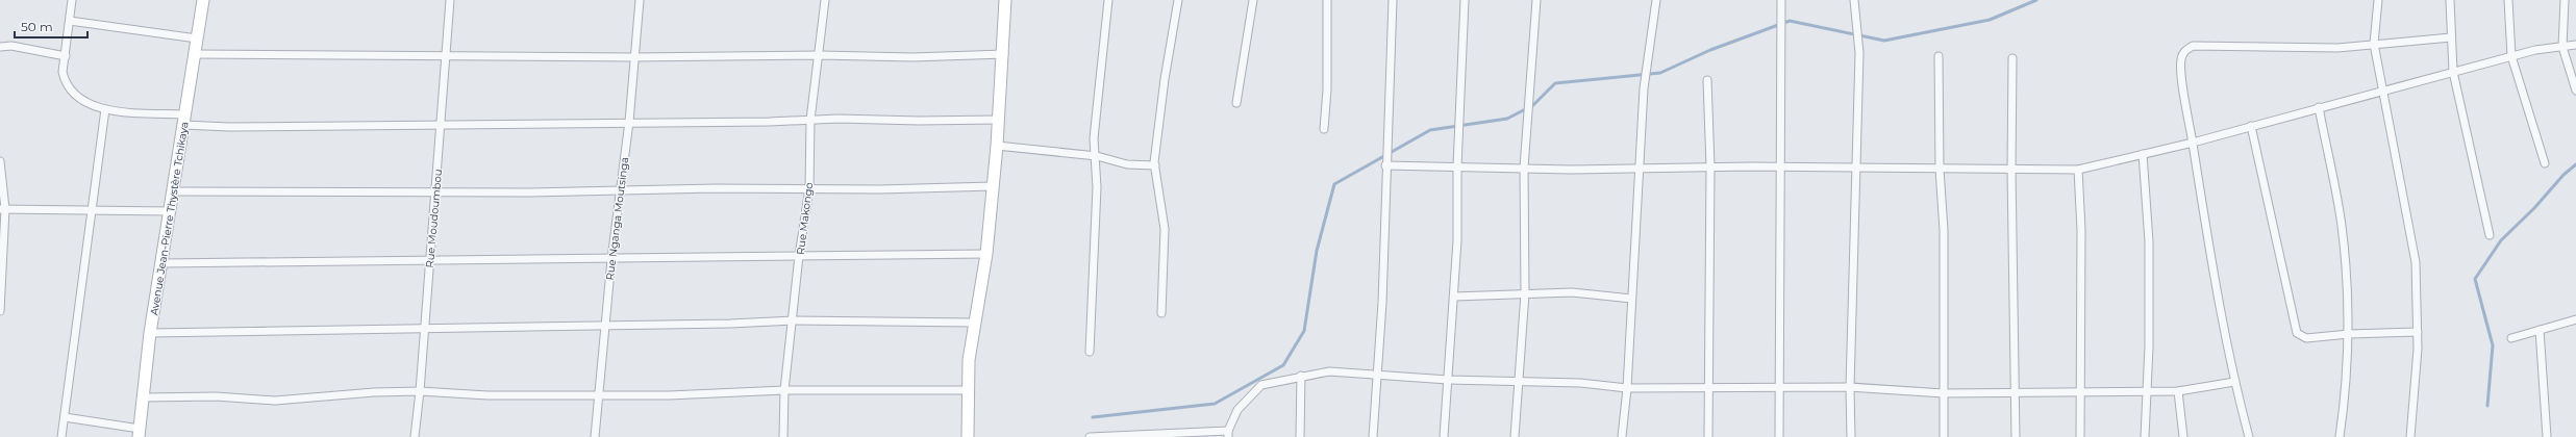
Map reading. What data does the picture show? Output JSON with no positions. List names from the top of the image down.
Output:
{
  "streets": {
    "street": [
      "Avenue Jean-Pierre Thystère Tchikaya",
      "Rue Moudoumbou",
      "Rue Nganga Moutsinga",
      "Rue Makongo"
    ]
  },
  "scale_bar": "50 m"
}
